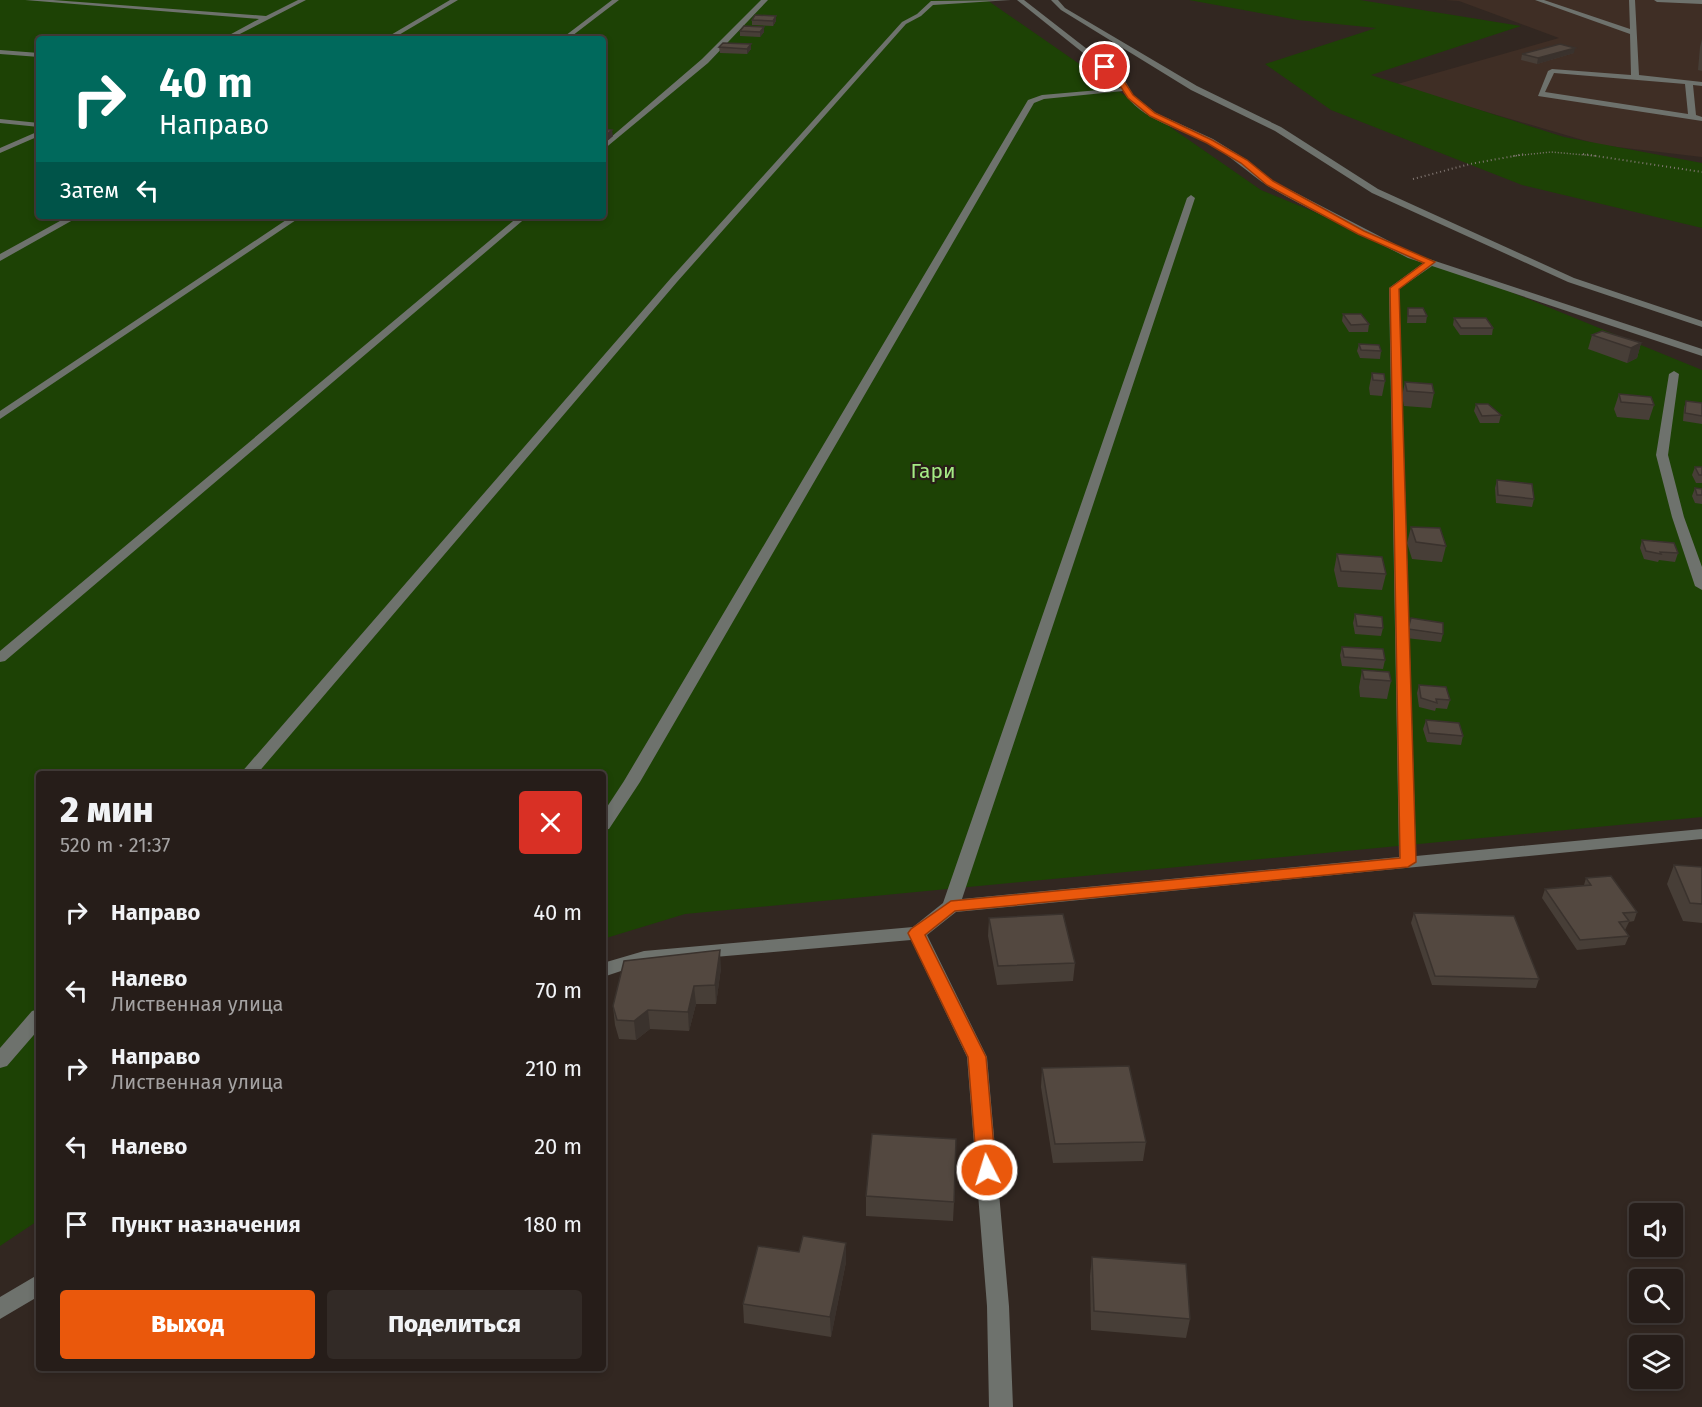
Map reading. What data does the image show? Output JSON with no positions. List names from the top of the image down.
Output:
{
  "parks": ["Гари"],
  "page": {
    "turn": ["40 m", "Направо"],
    "then": "Затем",
    "heading": ["2 мин", "520 m · 21:37"],
    "list": [
      {
        "name": "Направо",
        "value": "40 m"
      },
      {
        "name": "Налево",
        "note": "Лиственная улица",
        "value": "70 m"
      },
      {
        "name": "Направо",
        "note": "Лиственная улица",
        "value": "210 m"
      },
      {
        "name": "Налево",
        "value": "20 m"
      },
      {
        "name": "Пункт назначения",
        "value": "180 m"
      }
    ],
    "buttons": ["Выход", "Поделиться"]
  }
}
